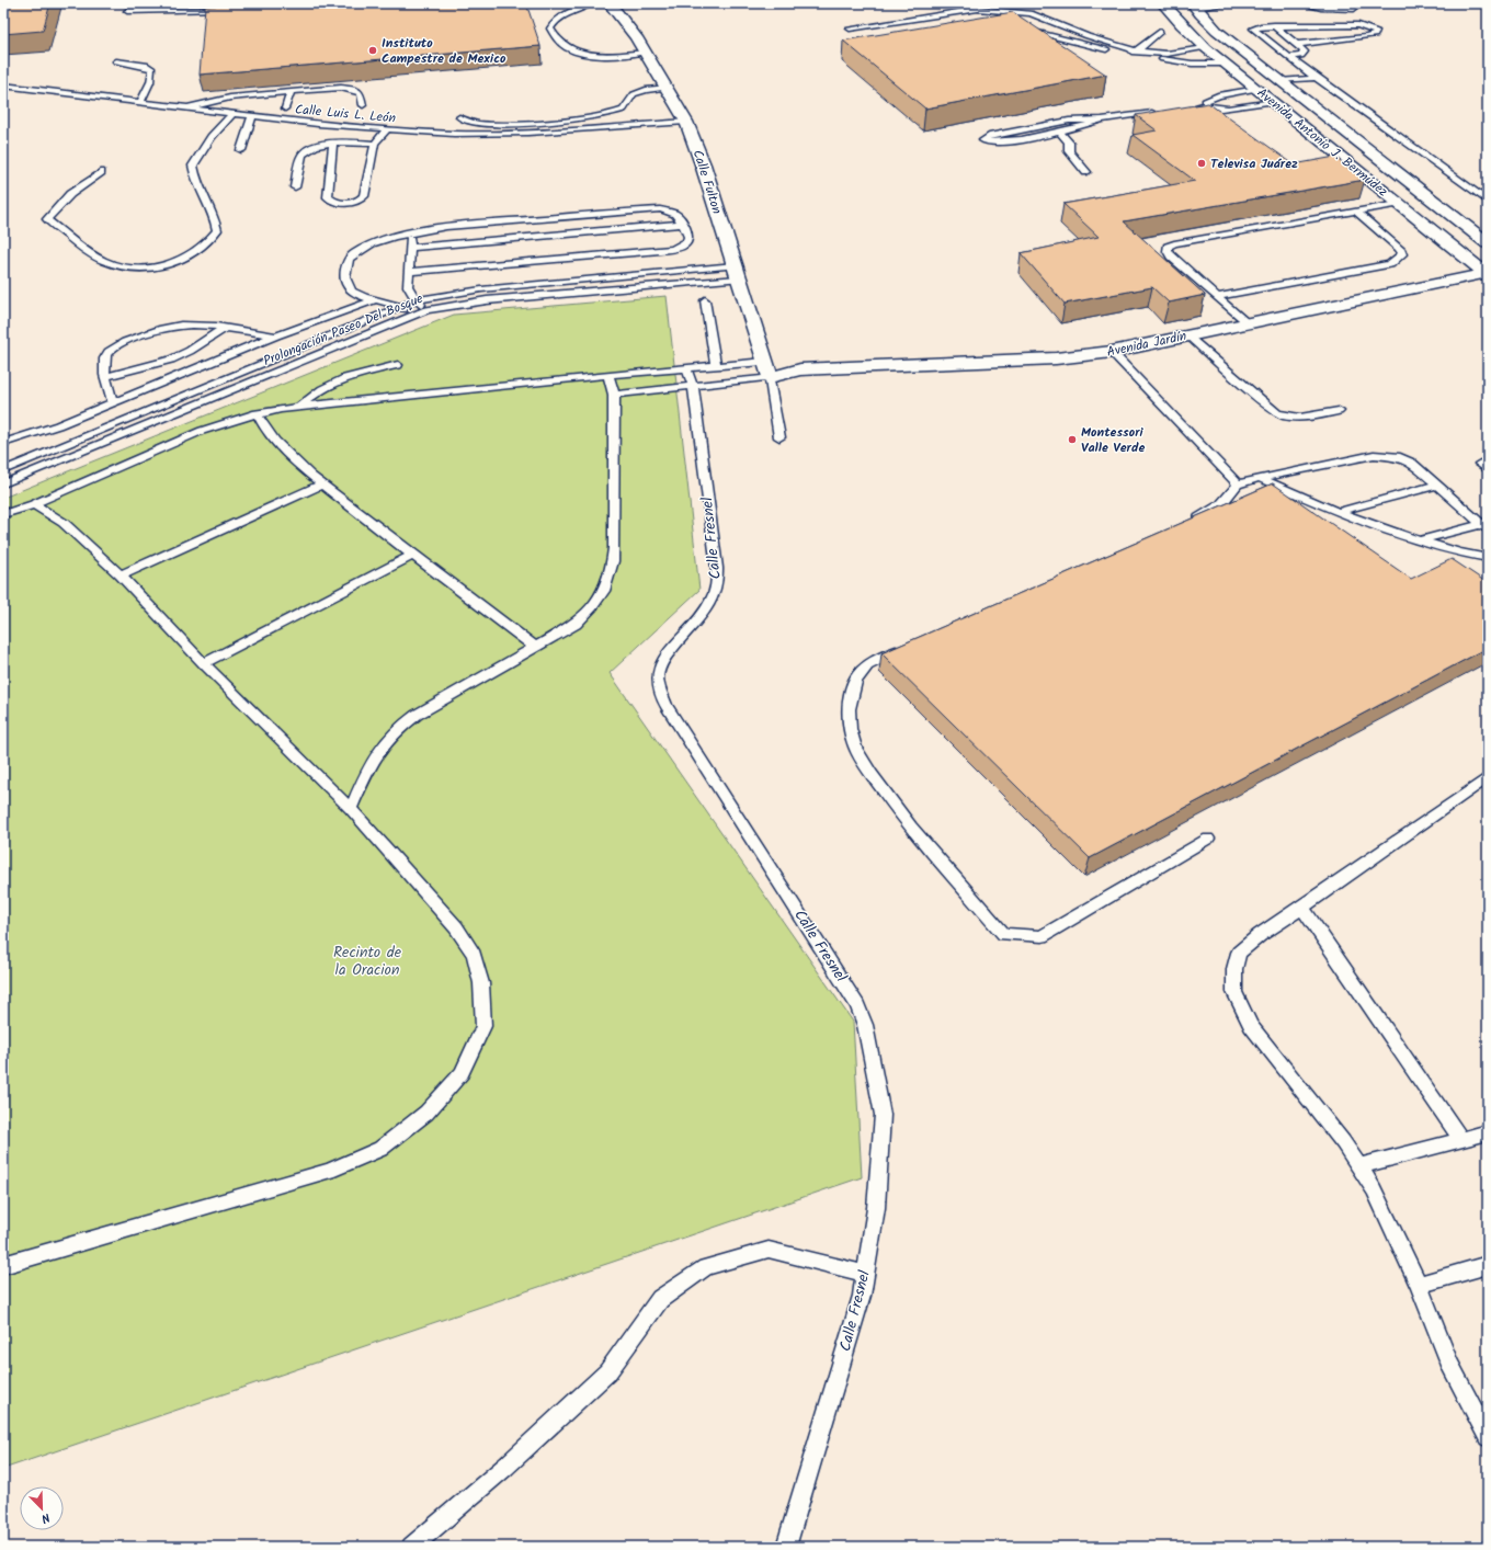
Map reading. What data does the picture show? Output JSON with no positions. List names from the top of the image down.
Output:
{
  "streets": {
    "main road": ["Avenida Antonio J. Bermúdez", "Calle Fulton", "Avenida Jardín"],
    "lane": ["Calle Luis L. León", "Prolongación Paseo Del Bosque", "Calle Fresnel"]
  },
  "crossings": [
    ["Calle Luis L. León", "Calle Fulton"],
    ["Avenida Antonio J. Bermúdez", "Avenida Jardín"],
    ["Calle Fulton", "Prolongación Paseo Del Bosque"],
    ["Calle Fulton", "Avenida Jardín"]
  ],
  "parks": ["Recinto de la Oracion"],
  "places": ["Instituto Campestre de Mexico", "Televisa Juárez", "Montessori Valle Verde"],
  "north": "bottom right"
}
